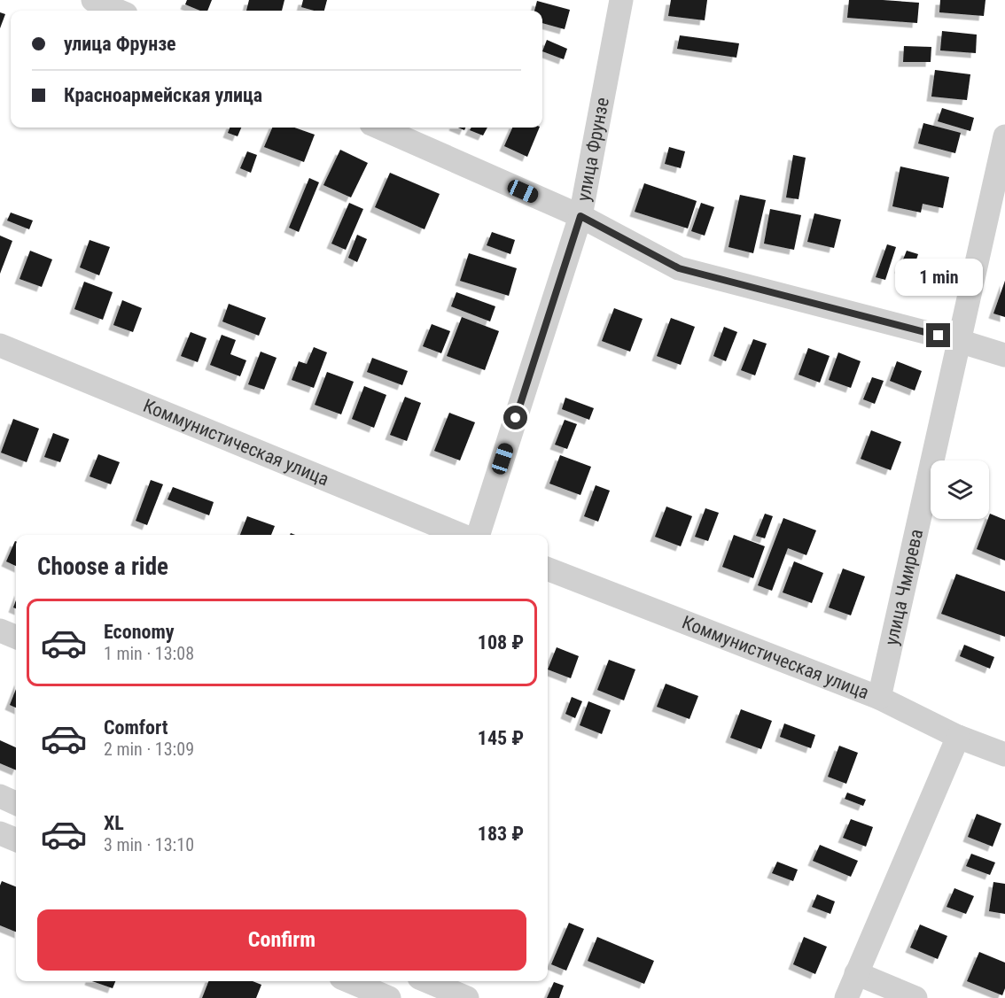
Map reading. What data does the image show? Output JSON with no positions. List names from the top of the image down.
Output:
{
  "streets": {
    "street": ["улица Фрунзе", "Коммунистическая улица", "улица Чмирева"]
  },
  "crossings": [
    ["Коммунистическая улица", "улица Чмирева"]
  ],
  "page": {
    "banner": ["улица Фрунзе", "Красноармейская улица"],
    "bubble": "1 min",
    "heading": "Choose a ride",
    "list": [
      {
        "name": "Economy",
        "note": "1 min · 13:08",
        "value": "108 ₽"
      },
      {
        "name": "Comfort",
        "note": "2 min · 13:09",
        "value": "145 ₽"
      },
      {
        "name": "XL",
        "note": "3 min · 13:10",
        "value": "183 ₽"
      }
    ],
    "buttons": "Confirm"
  }
}
